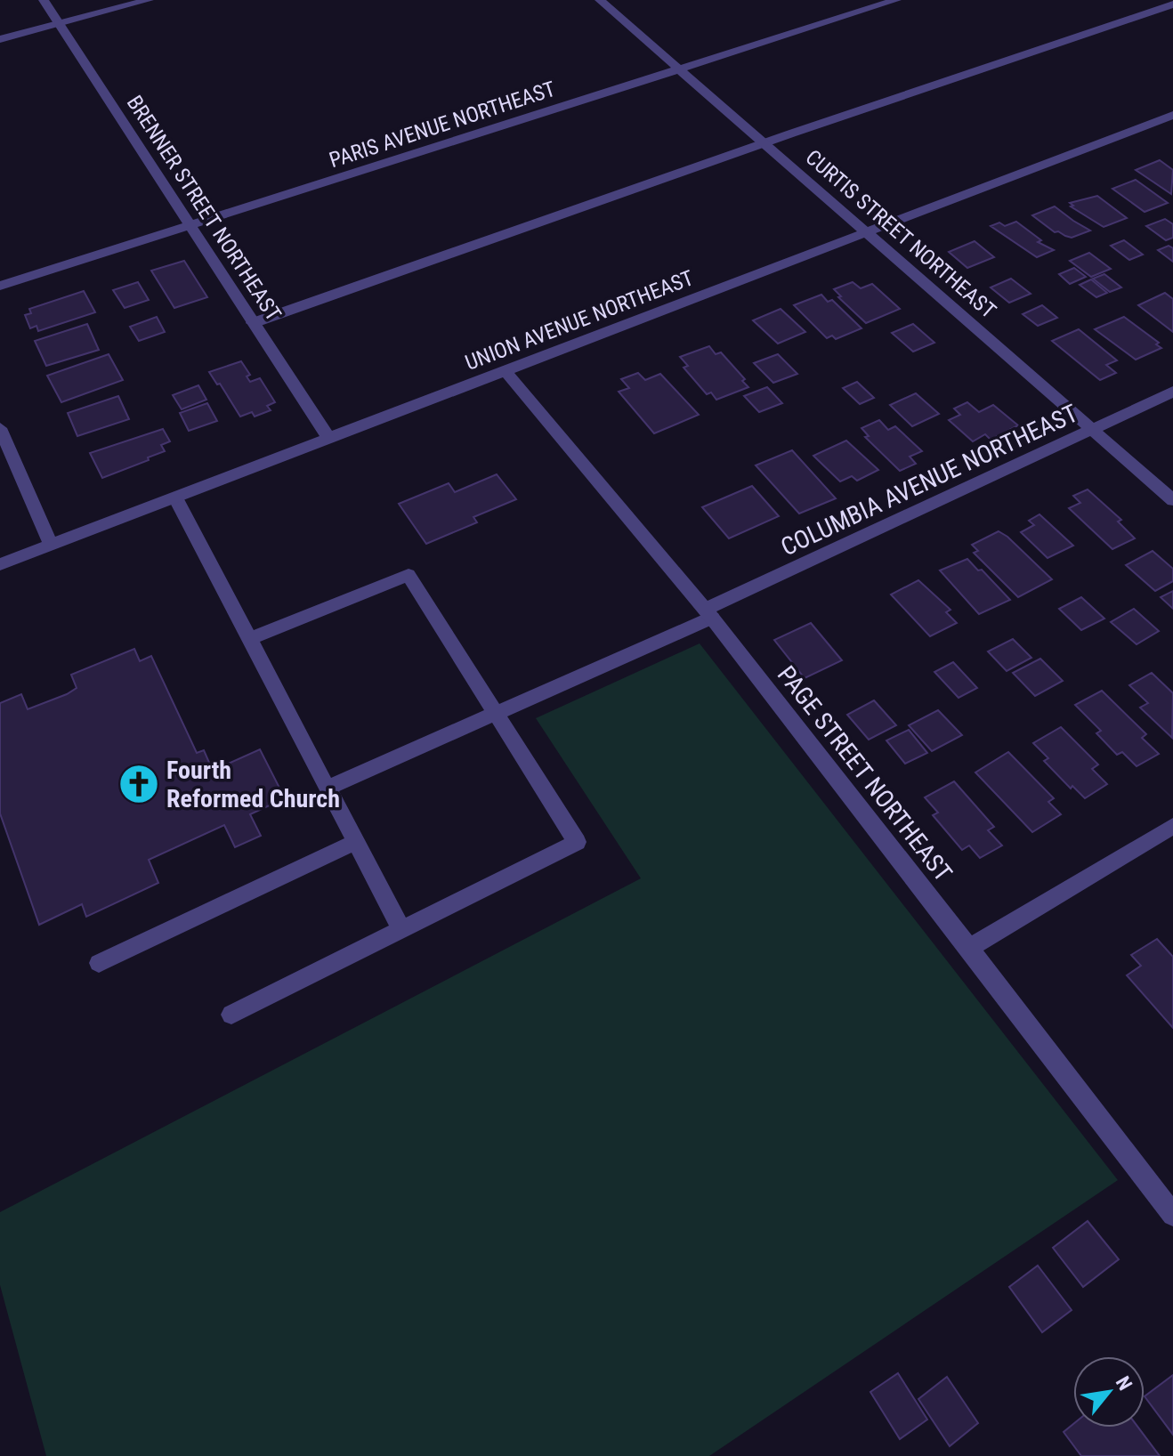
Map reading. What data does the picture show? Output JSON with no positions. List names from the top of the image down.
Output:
{
  "streets": {
    "street": [
      "PARIS AVENUE NORTHEAST",
      "BRENNER STREET NORTHEAST",
      "CURTIS STREET NORTHEAST",
      "UNION AVENUE NORTHEAST",
      "COLUMBIA AVENUE NORTHEAST",
      "PAGE STREET NORTHEAST"
    ]
  },
  "crossings": [
    ["PARIS AVENUE NORTHEAST", "BRENNER STREET NORTHEAST"],
    ["PARIS AVENUE NORTHEAST", "CURTIS STREET NORTHEAST"],
    ["BRENNER STREET NORTHEAST", "UNION AVENUE NORTHEAST"],
    ["CURTIS STREET NORTHEAST", "UNION AVENUE NORTHEAST"],
    ["CURTIS STREET NORTHEAST", "COLUMBIA AVENUE NORTHEAST"],
    ["UNION AVENUE NORTHEAST", "PAGE STREET NORTHEAST"],
    ["COLUMBIA AVENUE NORTHEAST", "PAGE STREET NORTHEAST"]
  ],
  "places": {
    "church": ["Fourth Reformed Church"]
  },
  "north": "top right"
}
